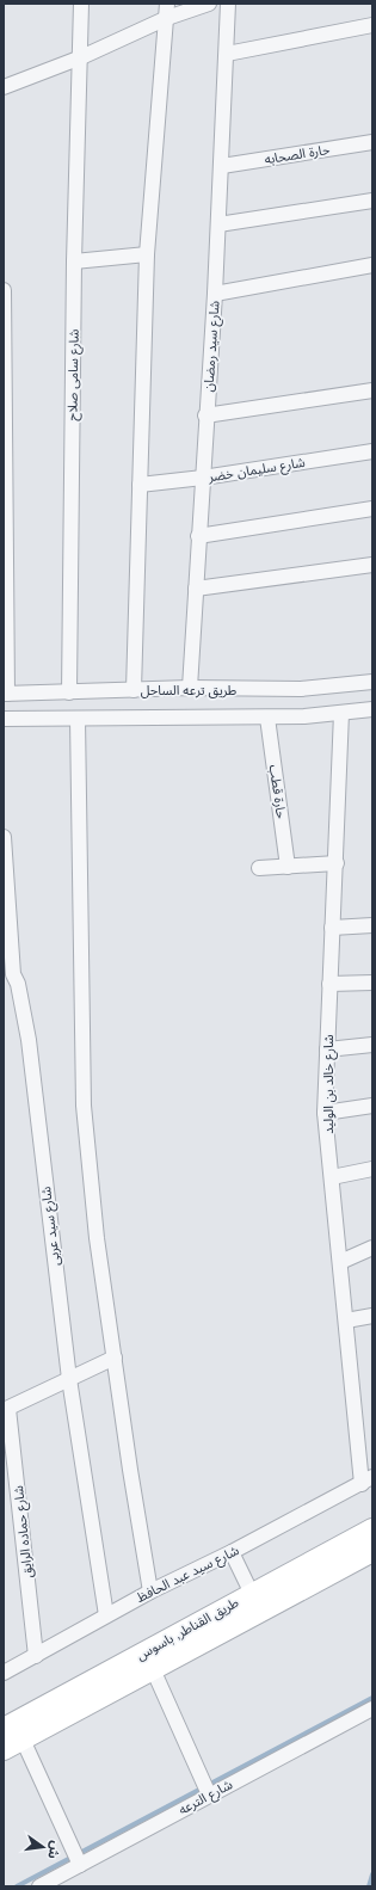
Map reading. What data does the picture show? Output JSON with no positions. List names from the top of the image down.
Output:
{
  "streets": {
    "main road": ["طريق القناطر, باسوس"],
    "street": [
      "حارة الصحابه",
      "شارع سيد رمضان",
      "شارع سامى صلاح",
      "شارع سليمان خضر",
      "طريق ترعه الساحل",
      "حارة قطب",
      "شارع خالد بن الوليد",
      "شارع سيد عربى",
      "شارع حماده الرايق",
      "شارع سيد عبد الحافظ",
      "شارع الترعه"
    ]
  },
  "crossings": [
    ["حارة الصحابه", "شارع سيد رمضان"],
    ["شارع سيد رمضان", "شارع سليمان خضر"],
    ["شارع سيد رمضان", "طريق ترعه الساحل"],
    ["شارع سامى صلاح", "طريق ترعه الساحل"],
    ["طريق ترعه الساحل", "حارة قطب"],
    ["طريق ترعه الساحل", "شارع خالد بن الوليد"],
    ["شارع خالد بن الوليد", "شارع سيد عبد الحافظ"],
    ["شارع سيد عربى", "شارع سيد عبد الحافظ"],
    ["شارع حماده الرايق", "شارع سيد عبد الحافظ"]
  ],
  "north": "right"
}
